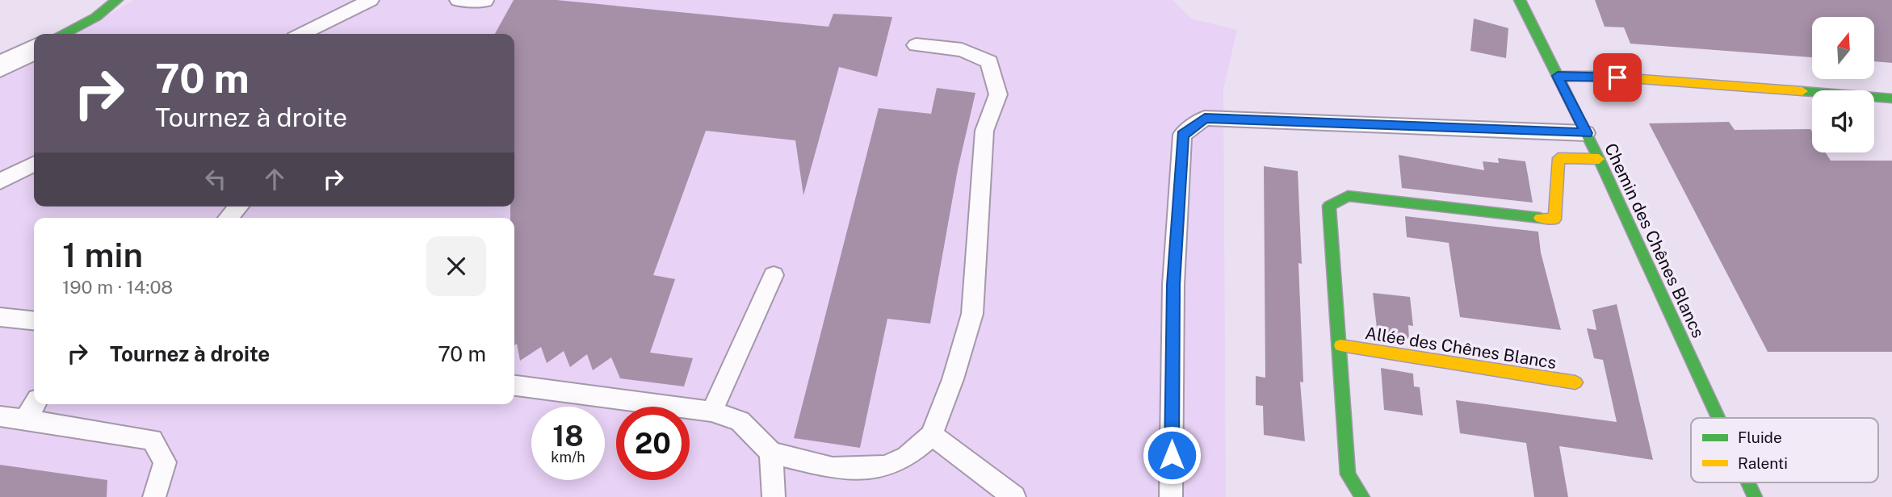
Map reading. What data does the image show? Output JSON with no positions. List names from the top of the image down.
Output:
{
  "streets": {
    "street": ["Chemin des Chênes Blancs", "Allée des Chênes Blancs"]
  },
  "crossings": [
    ["Chemin des Chênes Blancs", "Allée des Chênes Blancs"]
  ],
  "legend": ["Fluide", "Ralenti"],
  "north": "top",
  "page": {
    "turn": ["70 m", "Tournez à droite"],
    "heading": ["1 min", "190 m · 14:08"],
    "list": [
      {
        "name": "Tournez à droite",
        "value": "70 m"
      }
    ],
    "speed": "18 km/h",
    "limit": "20"
  }
}
